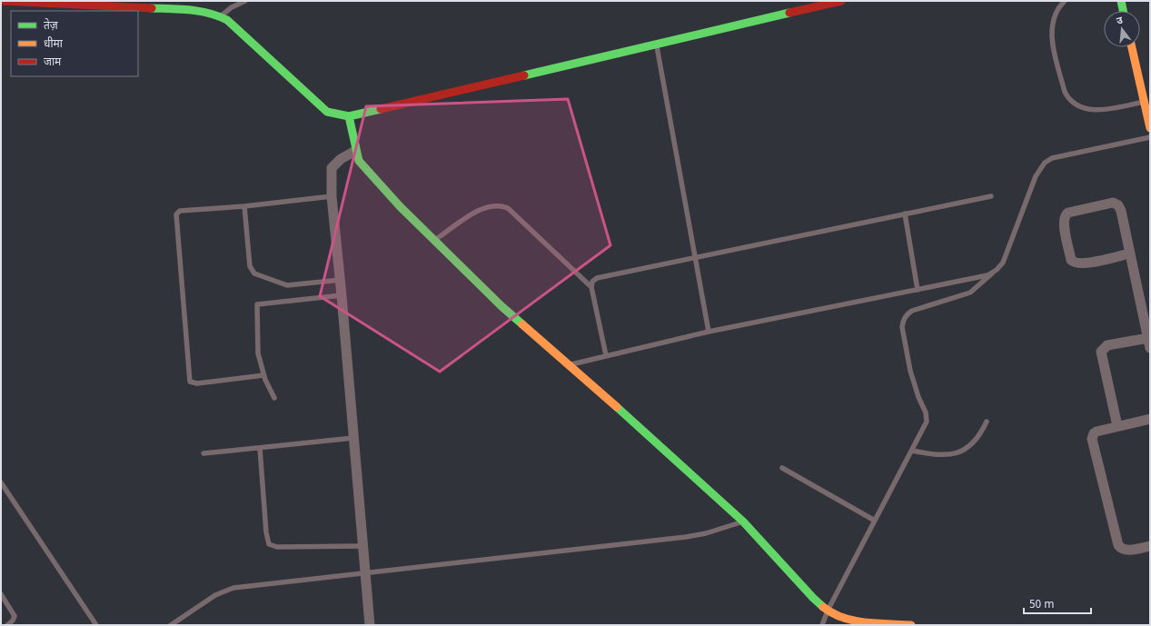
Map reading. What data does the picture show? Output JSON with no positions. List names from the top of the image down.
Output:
{
  "legend": ["तेज़", "धीमा", "जाम"],
  "scale_bar": "50 m",
  "north": "top"
}
